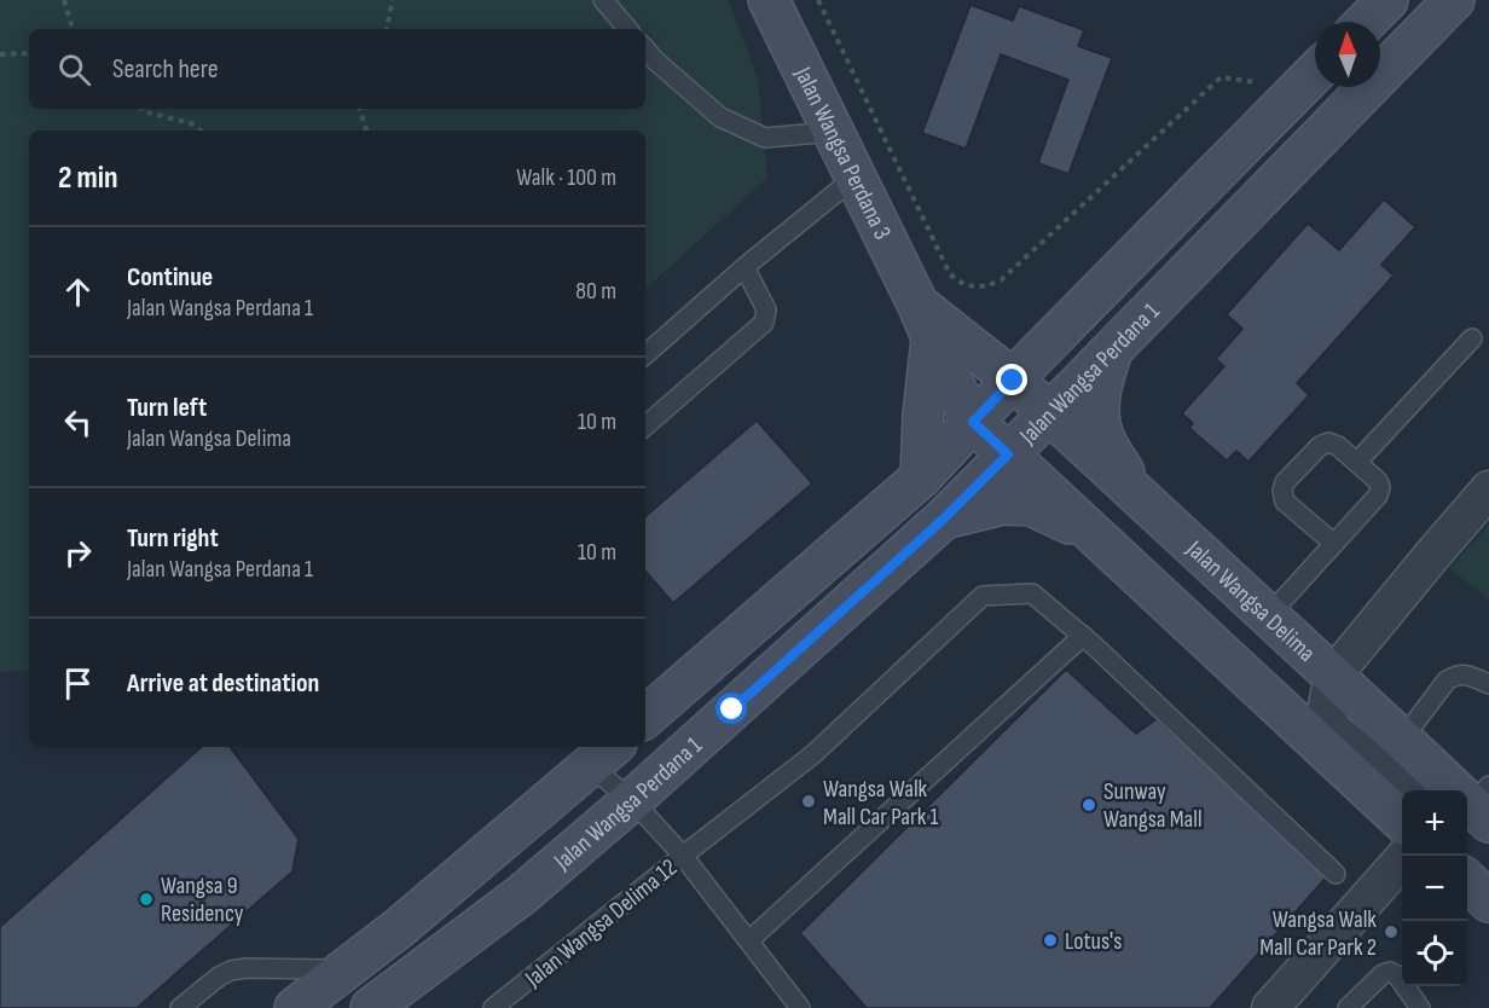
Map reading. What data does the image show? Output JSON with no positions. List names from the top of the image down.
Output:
{
  "streets": {
    "street": ["Jalan Wangsa Perdana 3", "Jalan Wangsa Perdana 1", "Jalan Wangsa Delima"],
    "lane": ["Jalan Wangsa Delima 12"]
  },
  "crossings": [
    ["Jalan Wangsa Perdana 3", "Jalan Wangsa Perdana 1"],
    ["Jalan Wangsa Perdana 3", "Jalan Wangsa Delima"],
    ["Jalan Wangsa Perdana 1", "Jalan Wangsa Delima"],
    ["Jalan Wangsa Perdana 1", "Jalan Wangsa Delima 12"]
  ],
  "places": [
    "Wangsa Walk Mall Car Park 1",
    "Sunway Wangsa Mall",
    "Wangsa 9 Residency",
    "Wangsa Walk Mall Car Park 2",
    "Lotus's"
  ],
  "north": "top",
  "page": {
    "search": "Search here",
    "heading": ["2 min", "Walk · 100 m"],
    "list": [
      ["Continue", "Jalan Wangsa Perdana 1", "80 m"],
      ["Turn left", "Jalan Wangsa Delima", "10 m"],
      ["Turn right", "Jalan Wangsa Perdana 1", "10 m"],
      "Arrive at destination"
    ],
    "map_buttons": ["+", "−"]
  }
}
